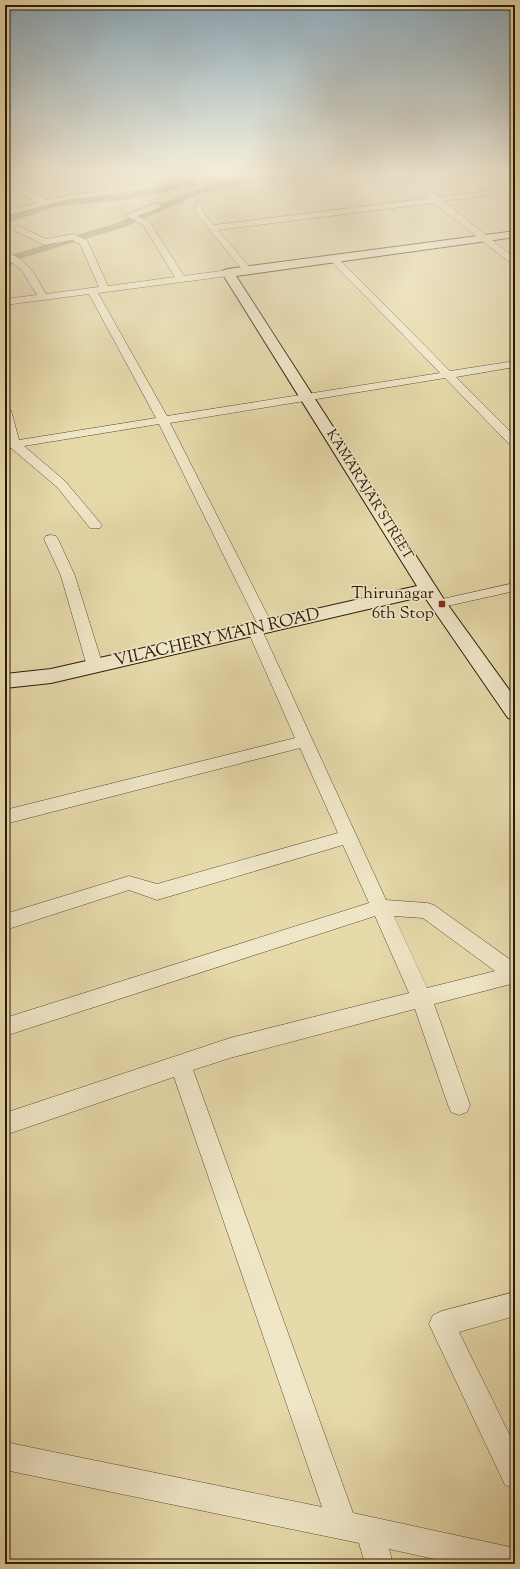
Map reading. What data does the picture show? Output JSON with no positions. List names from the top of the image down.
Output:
{
  "streets": {
    "main road": ["KAMARAJAR STREET", "VILACHERY MAIN ROAD"]
  },
  "crossings": [
    ["KAMARAJAR STREET", "VILACHERY MAIN ROAD"]
  ],
  "places": {
    "transit": ["Thirunagar 6th Stop"]
  }
}
